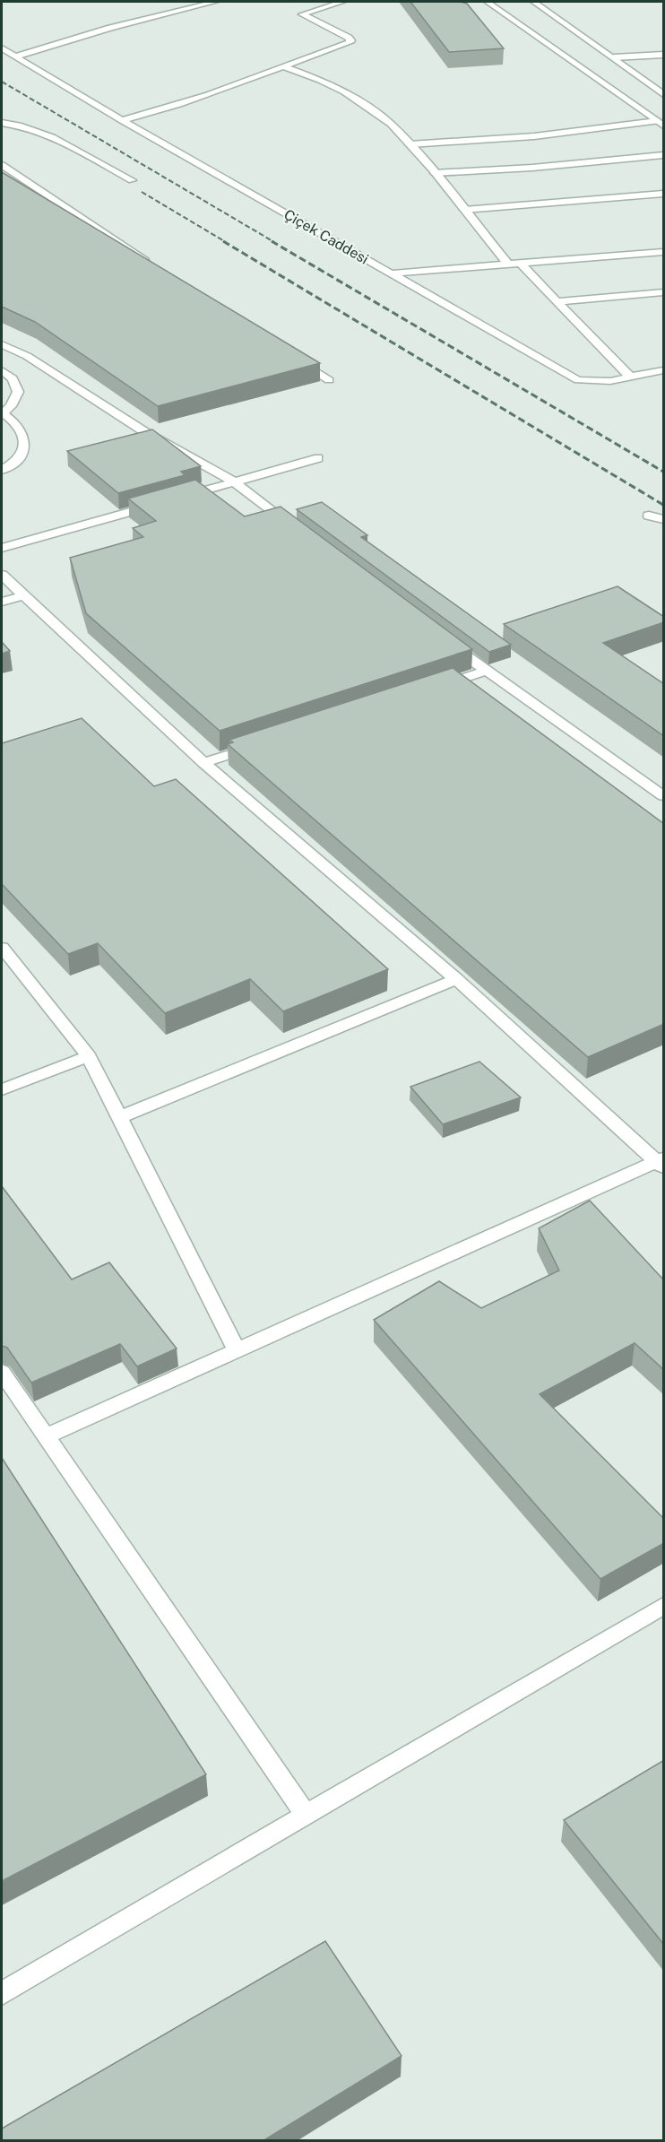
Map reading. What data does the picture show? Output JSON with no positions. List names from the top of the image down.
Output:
{
  "streets": {
    "street": ["Çiçek Caddesi"]
  }
}
